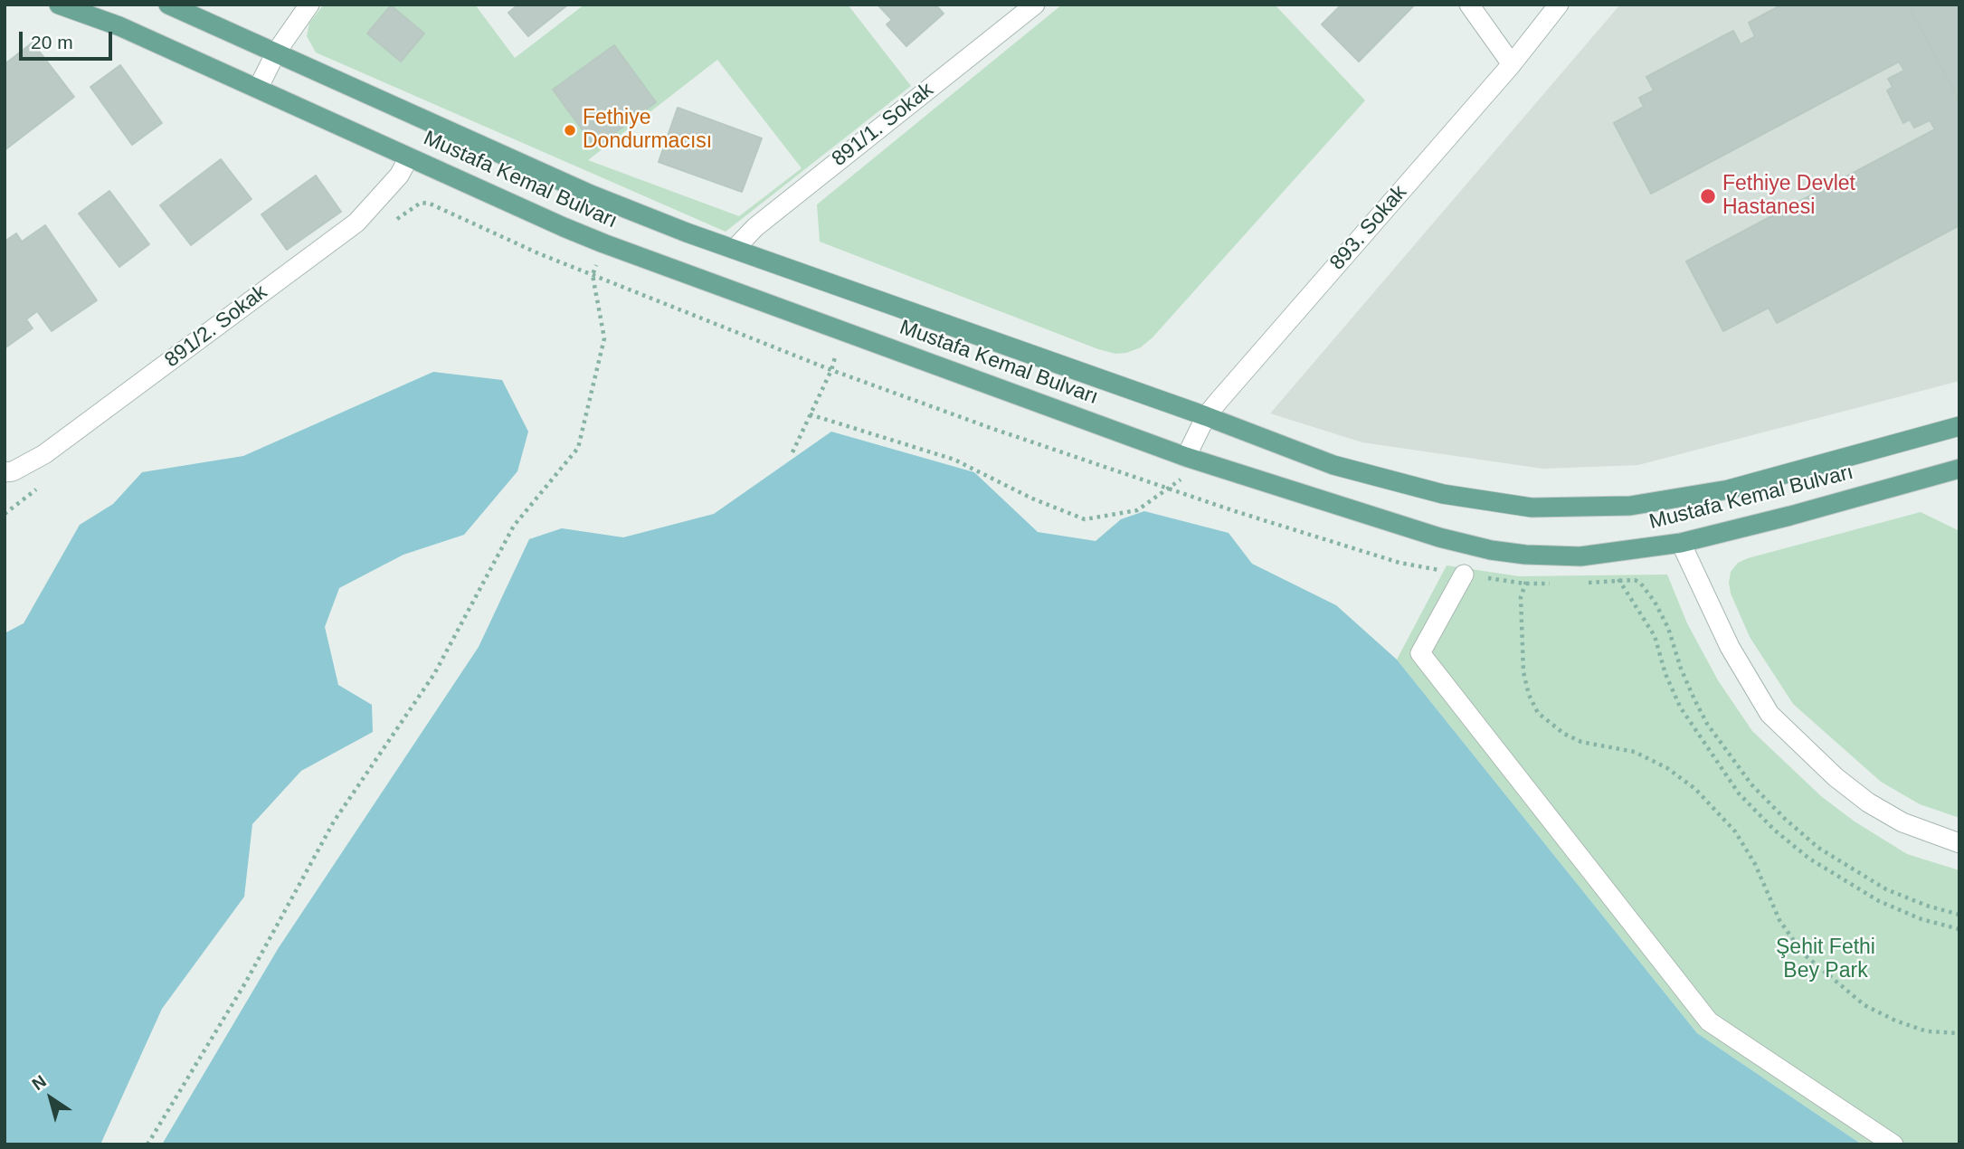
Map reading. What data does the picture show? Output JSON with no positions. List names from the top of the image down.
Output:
{
  "streets": {
    "main road": ["Mustafa Kemal Bulvarı"],
    "street": ["891/1. Sokak", "893. Sokak", "891/2. Sokak"]
  },
  "crossings": [
    ["891/1. Sokak", "Mustafa Kemal Bulvarı"],
    ["Mustafa Kemal Bulvarı", "893. Sokak"],
    ["Mustafa Kemal Bulvarı", "891/2. Sokak"]
  ],
  "parks": ["Şehit Fethi Bey Park"],
  "places": ["Fethiye Dondurmacısı", "Fethiye Devlet Hastanesi"],
  "scale_bar": "20 m",
  "north": "top left"
}
